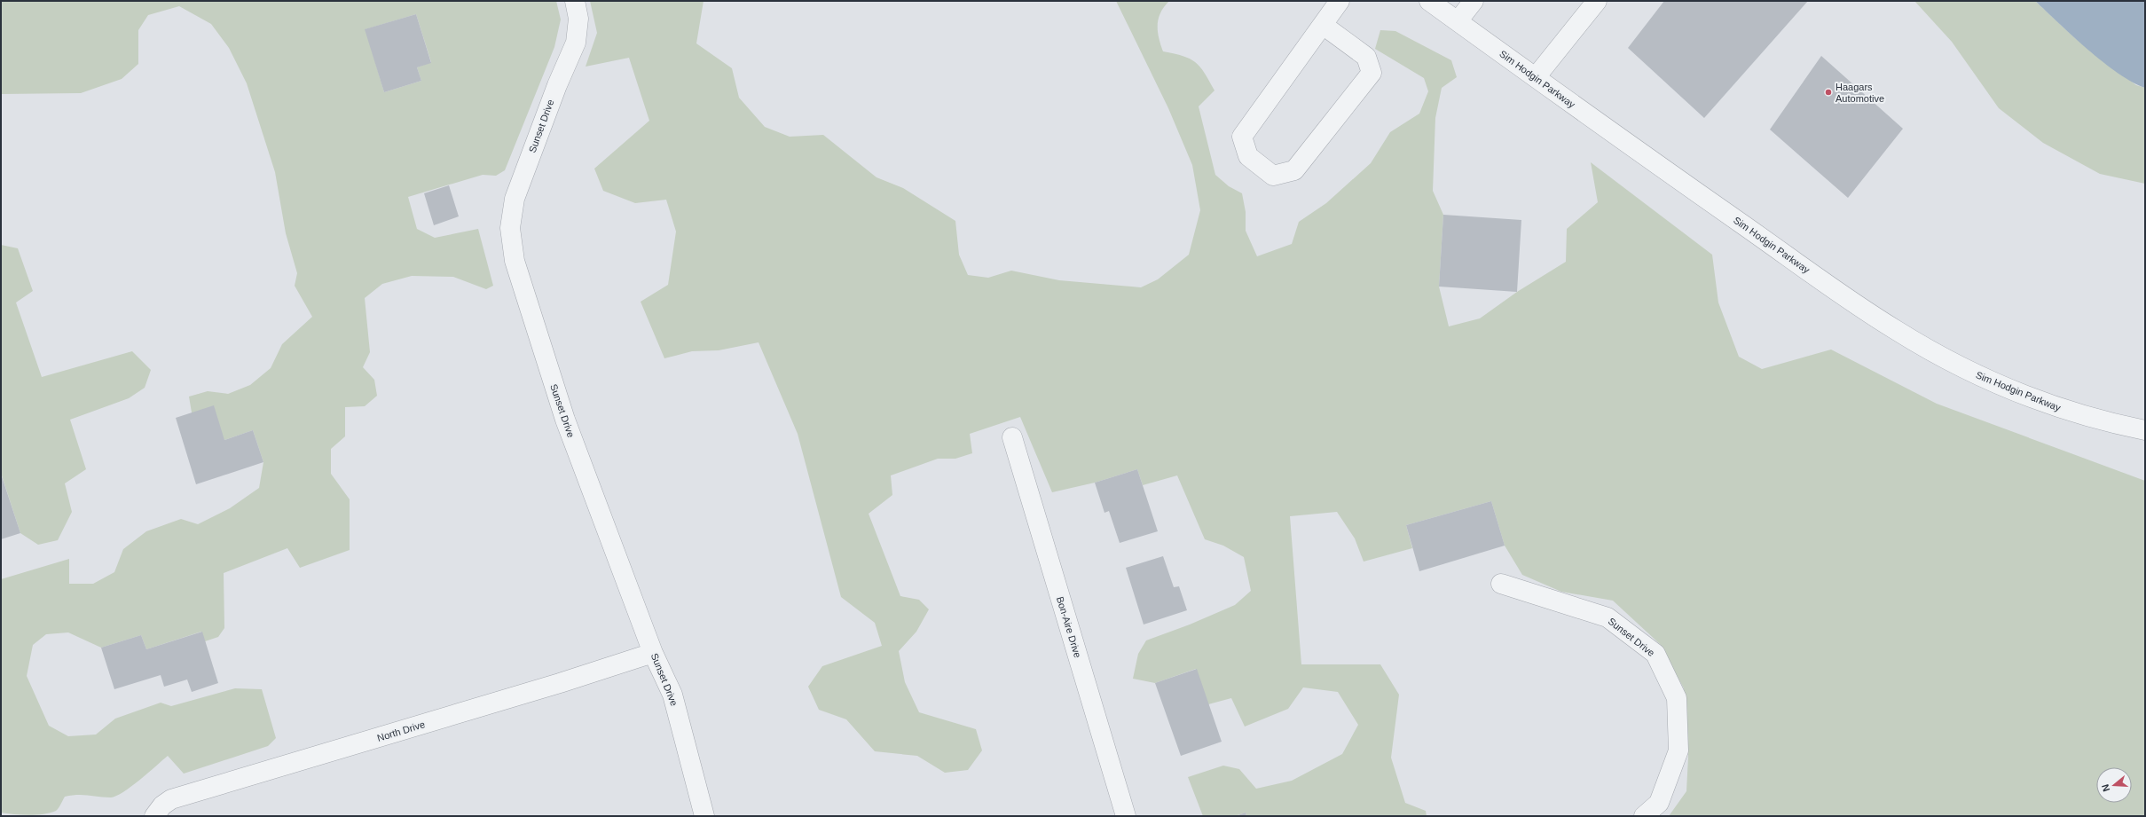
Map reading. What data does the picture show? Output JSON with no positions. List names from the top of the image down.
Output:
{
  "streets": {
    "street": [
      "Sim Hodgin Parkway",
      "Sunset Drive",
      "Bon-Aire Drive",
      "North Drive"
    ]
  },
  "crossings": [
    ["Sunset Drive", "North Drive"]
  ],
  "places": ["Haagars Automotive"],
  "north": "left"
}
